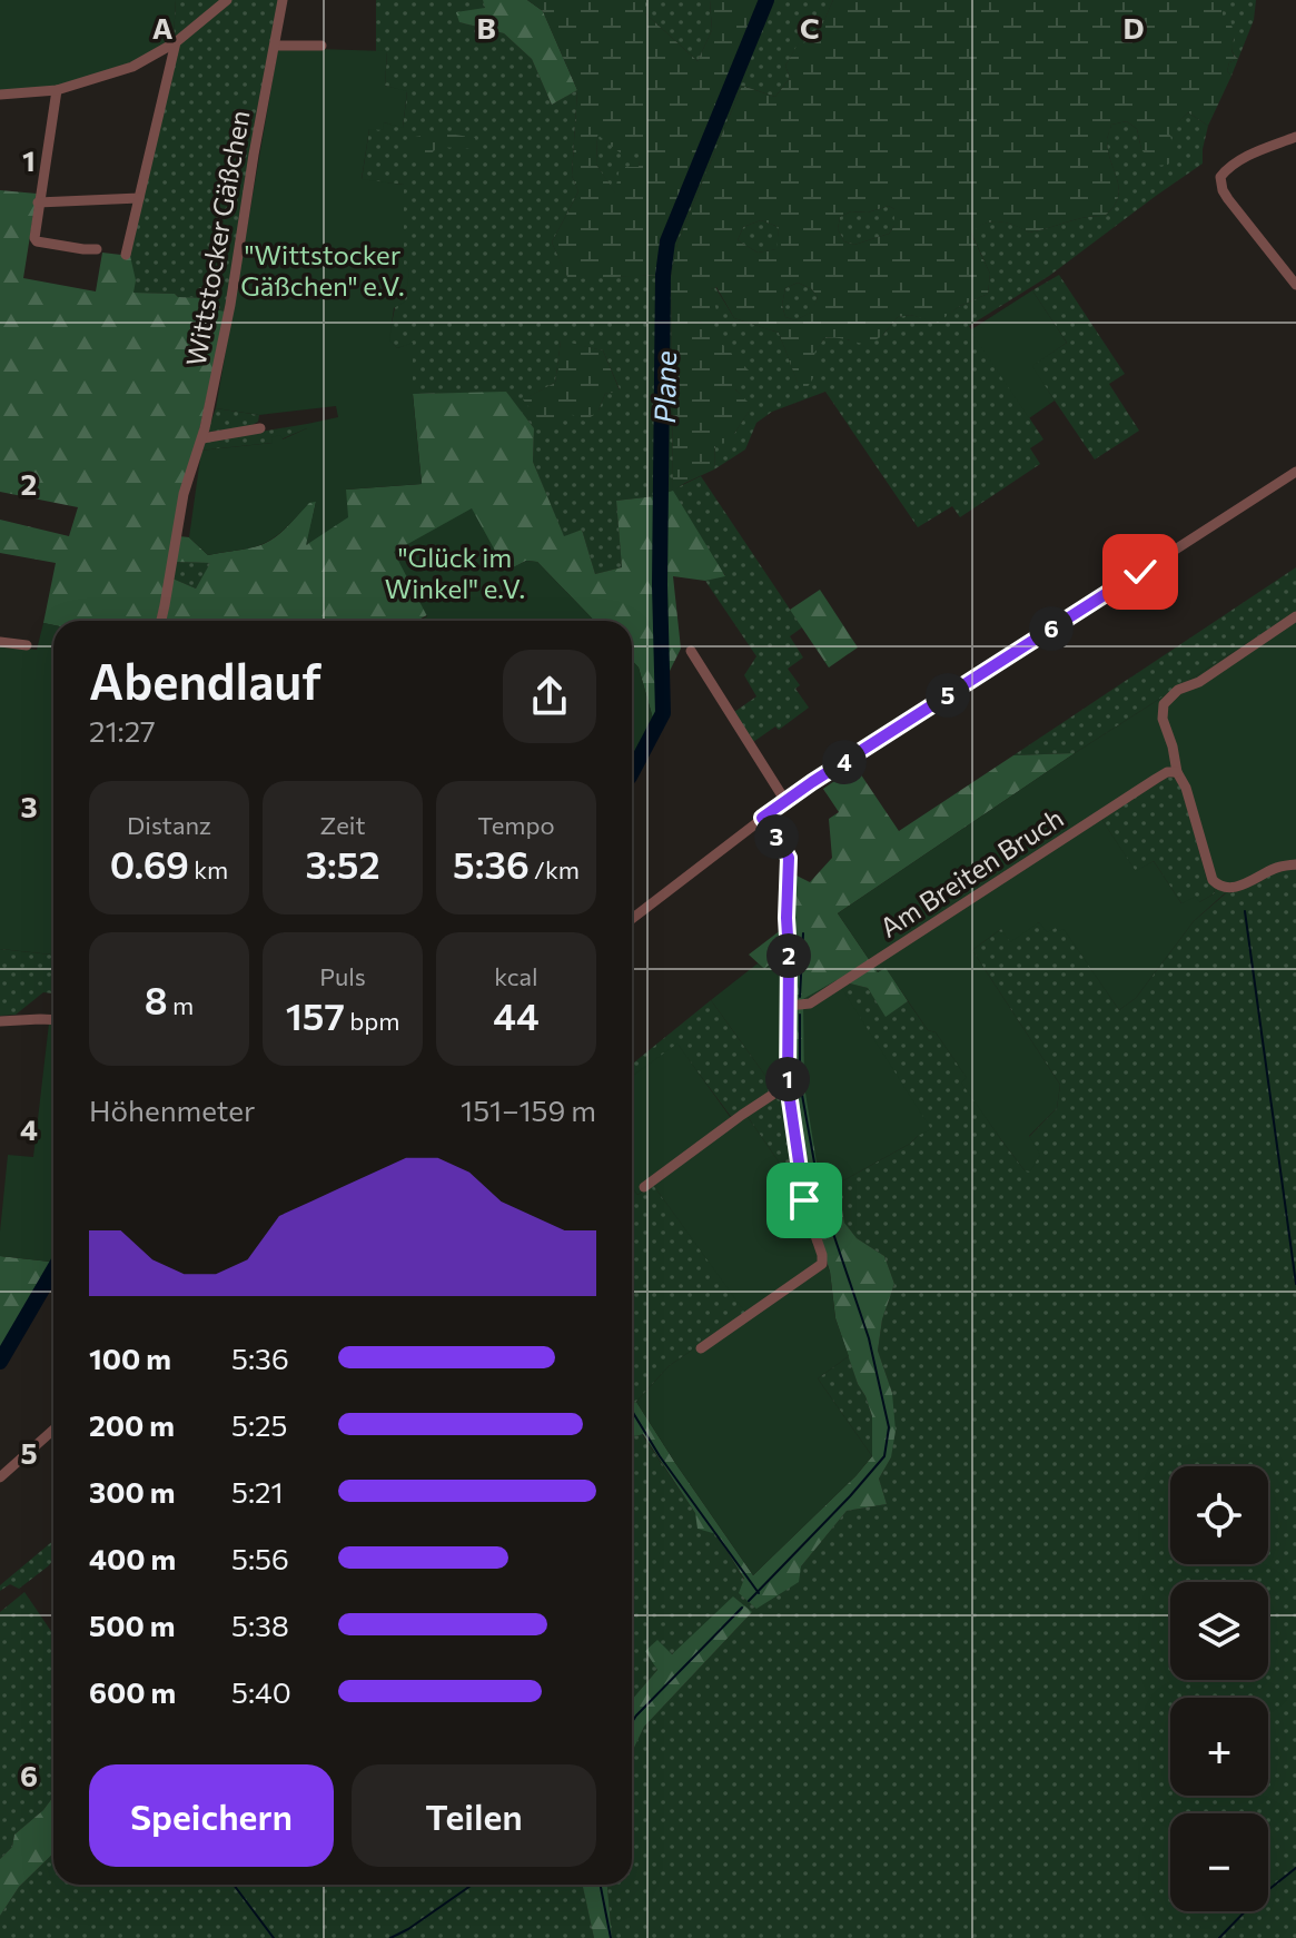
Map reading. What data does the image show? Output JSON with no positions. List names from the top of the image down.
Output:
{
  "streets": {
    "street": ["Wittstocker Gäßchen", "Am Breiten Bruch"]
  },
  "water": ["Plane"],
  "parks": ["\"Wittstocker Gäßchen\" e.V.", "\"Glück im Winkel\" e.V."],
  "page": {
    "pins": [
      "6",
      "5",
      "4",
      "3",
      "2",
      "1"
    ],
    "heading": ["Abendlauf", "21:27"],
    "stats": [
      ["Distanz", "0.69 km"],
      ["Zeit", "3:52"],
      ["Tempo", "5:36 /km"],
      ["8 m"],
      ["Puls", "157 bpm"],
      ["kcal", "44"]
    ],
    "chart": ["Höhenmeter", "151–159 m"],
    "list": [
      {
        "name": "100 m",
        "note": "5:36"
      },
      {
        "name": "200 m",
        "note": "5:25"
      },
      {
        "name": "300 m",
        "note": "5:21"
      },
      {
        "name": "400 m",
        "note": "5:56"
      },
      {
        "name": "500 m",
        "note": "5:38"
      },
      {
        "name": "600 m",
        "note": "5:40"
      }
    ],
    "map_buttons": ["+", "−"],
    "buttons": ["Speichern", "Teilen"]
  },
  "grid": {
    "columns": [
      "A",
      "B",
      "C",
      "D"
    ],
    "rows": [
      "1",
      "2",
      "3",
      "4",
      "5",
      "6"
    ]
  }
}
